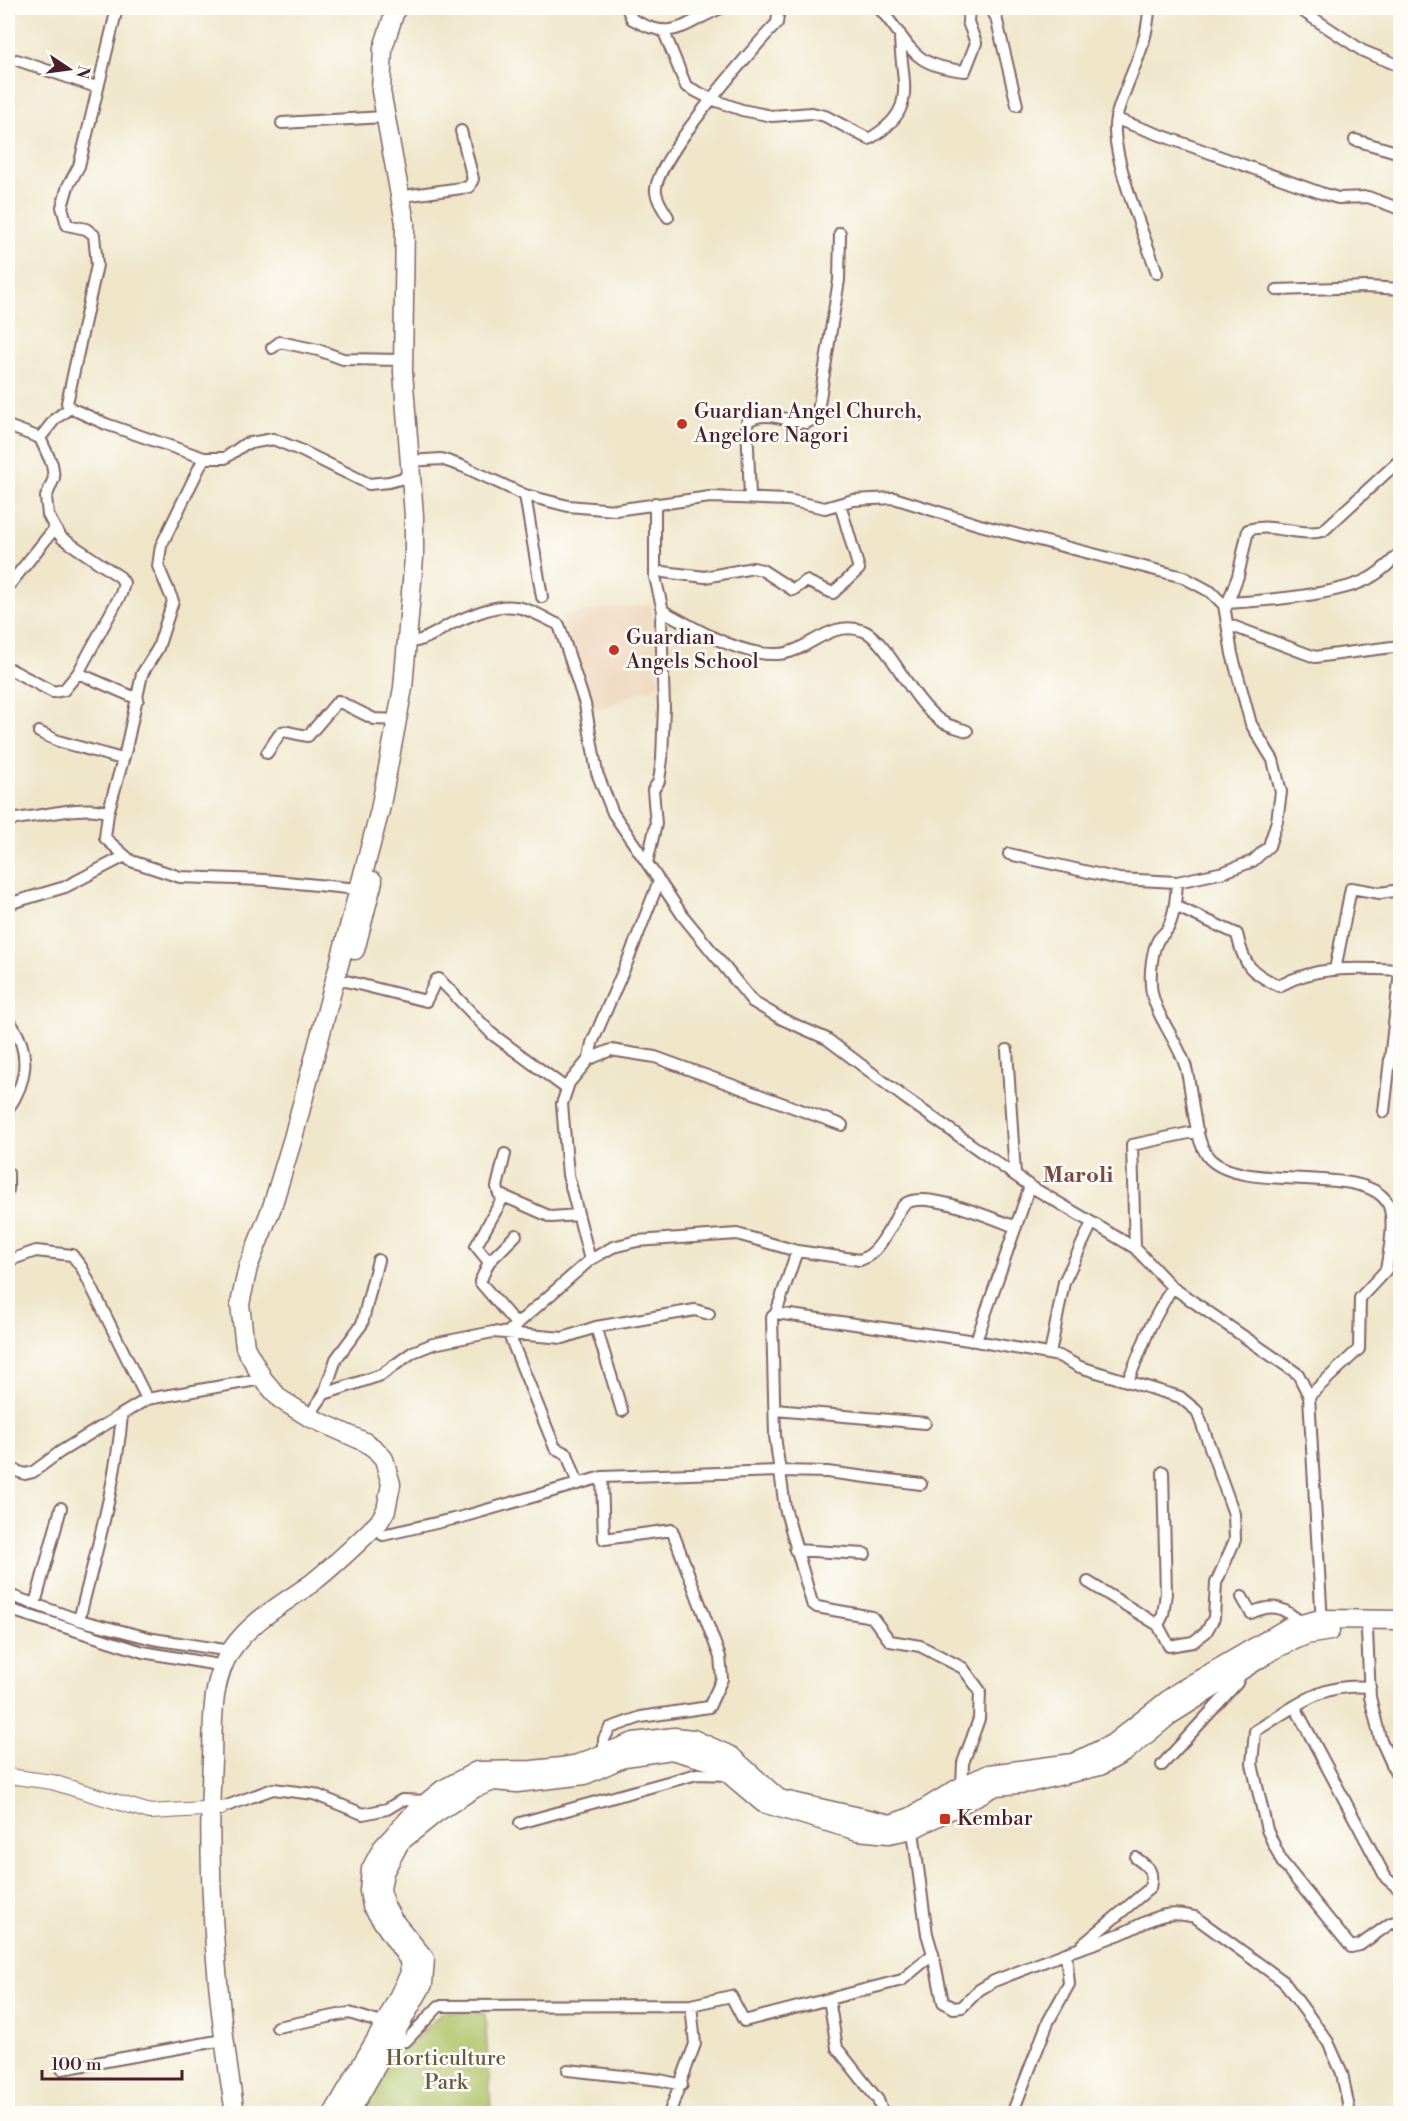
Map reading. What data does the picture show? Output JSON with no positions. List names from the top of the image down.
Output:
{
  "districts": ["Maroli"],
  "parks": ["Horticulture Park"],
  "places": {
    "other": ["Guardian Angel Church, Angelore Nagori", "Guardian Angels School"],
    "transit": ["Kembar"]
  },
  "scale_bar": "100 m",
  "north": "right"
}
